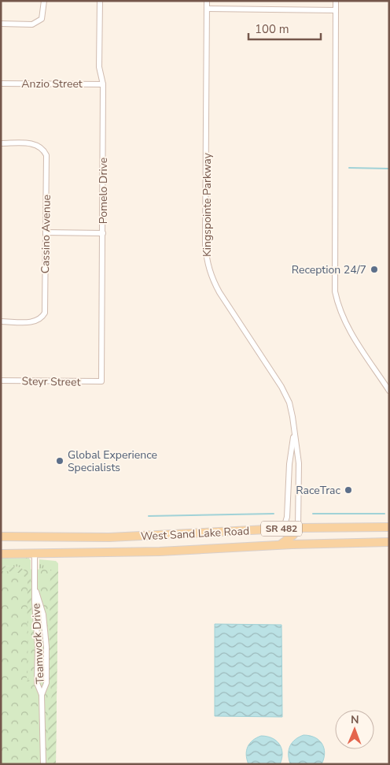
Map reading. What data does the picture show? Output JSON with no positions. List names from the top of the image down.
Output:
{
  "streets": {
    "main road": ["SR 482", "West Sand Lake Road"],
    "street": [
      "Anzio Street",
      "Pomelo Drive",
      "Kingspointe Parkway",
      "Cassino Avenue",
      "Steyr Street",
      "Teamwork Drive"
    ]
  },
  "crossings": [
    ["Anzio Street", "Pomelo Drive"],
    ["Pomelo Drive", "Steyr Street"],
    ["Kingspointe Parkway", "West Sand Lake Road"],
    ["West Sand Lake Road", "Teamwork Drive"]
  ],
  "places": ["Reception 24/7", "Global Experience Specialists", "RaceTrac"],
  "scale_bar": "100 m",
  "north": "top"
}
